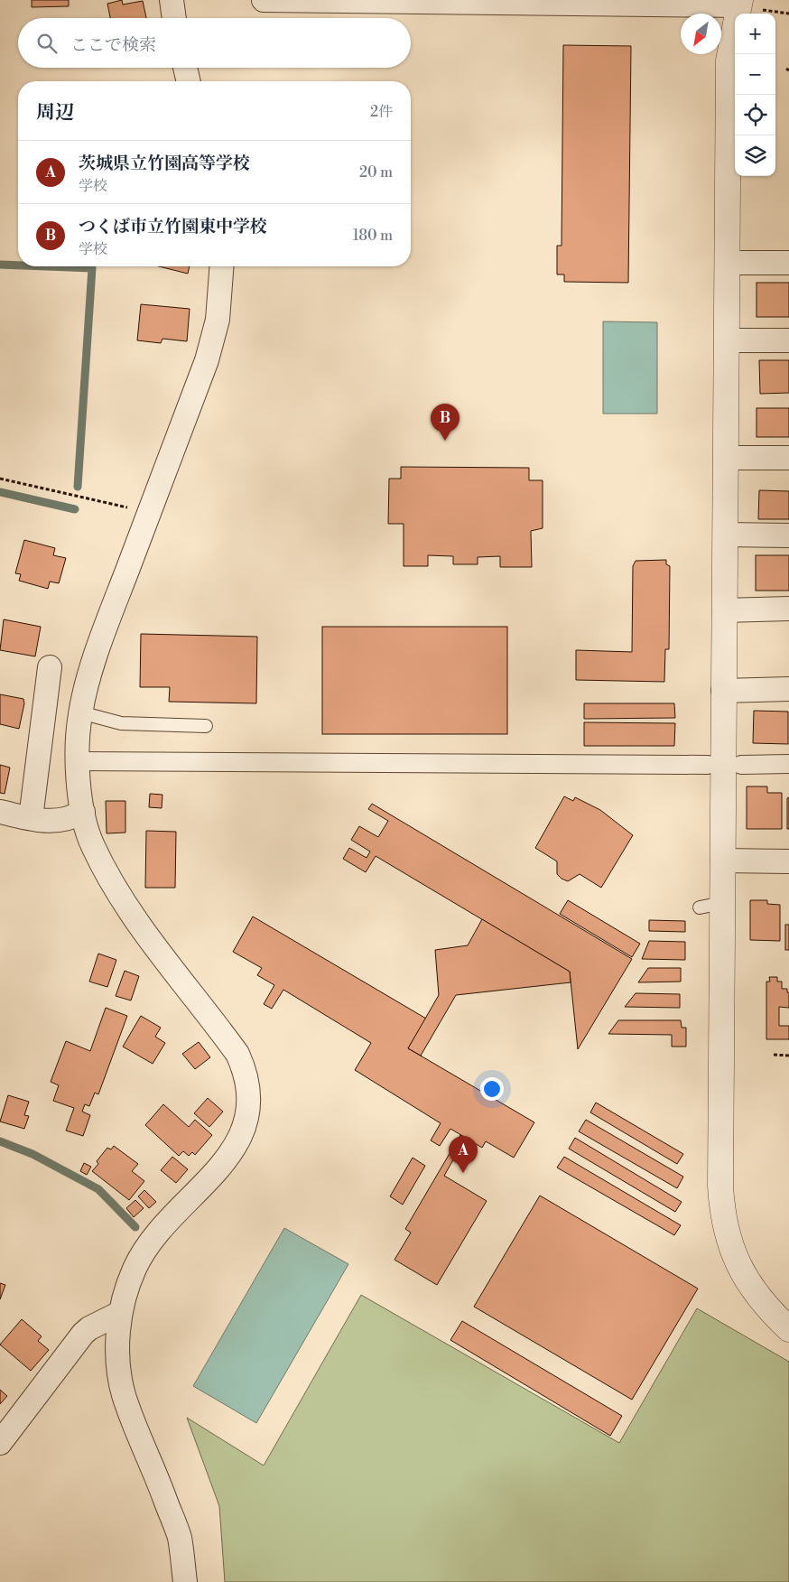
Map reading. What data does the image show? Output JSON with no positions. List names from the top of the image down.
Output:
{
  "north": "bottom left",
  "page": {
    "map_buttons": ["+", "−"],
    "search": "ここで検索",
    "heading": ["周辺", "2件"],
    "list": [
      {
        "mark": "A",
        "name": "茨城県立竹園高等学校",
        "note": "学校",
        "value": "20 m"
      },
      {
        "mark": "B",
        "name": "つくば市立竹園東中学校",
        "note": "学校",
        "value": "180 m"
      }
    ],
    "pins": ["B", "A"]
  }
}
